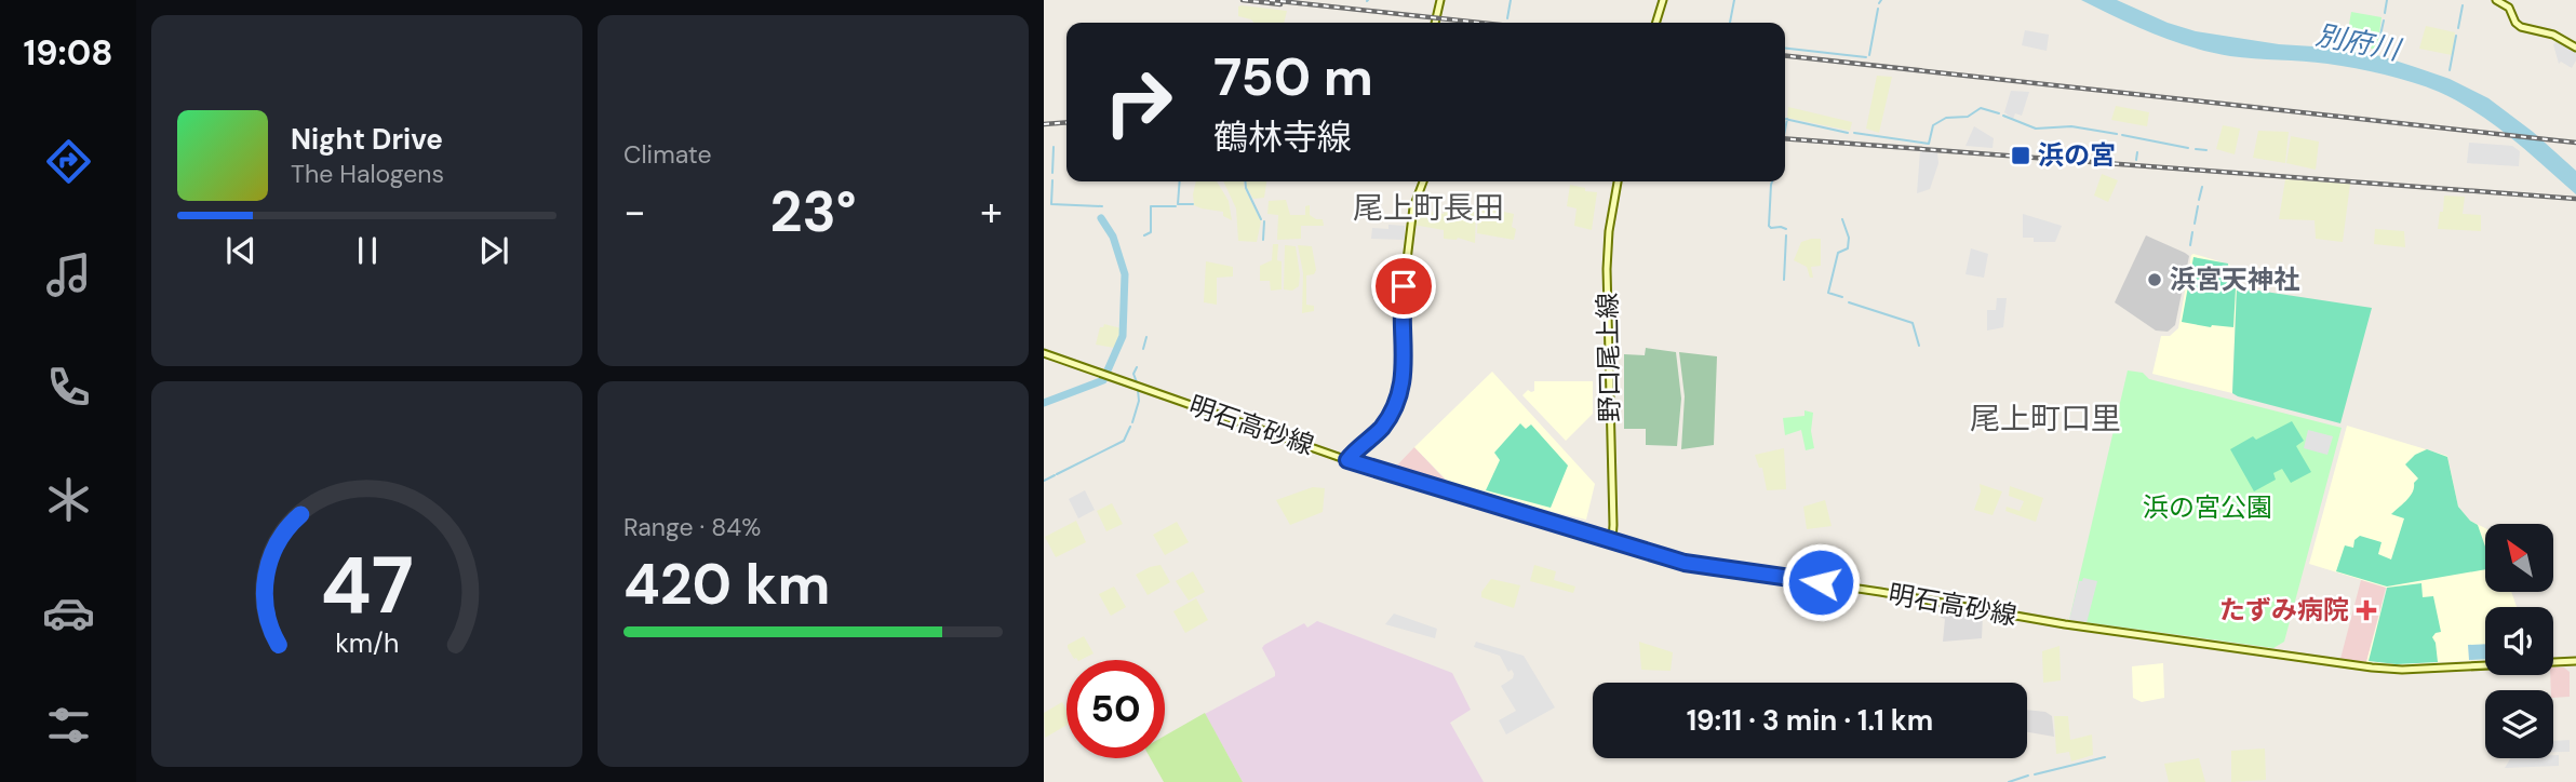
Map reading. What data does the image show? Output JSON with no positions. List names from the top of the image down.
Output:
{
  "streets": {
    "main road": ["野口尾上線", "明石高砂線"]
  },
  "crossings": [
    ["野口尾上線", "明石高砂線"]
  ],
  "districts": ["尾上町長田", "尾上町口里"],
  "water": ["別府川"],
  "parks": ["浜の宮公園"],
  "places": {
    "transit": ["浜の宮"],
    "other": ["浜宮天神社"],
    "health": ["たずみ病院"]
  },
  "north": "top left",
  "page": {
    "tabs": "19:08",
    "tile": [
      "Climate",
      ["Range · 84%", "420 km"]
    ],
    "turn": ["750 m", "鶴林寺線"],
    "song": ["Night Drive", "The Halogens"],
    "heat": ["−", "23°", "+"],
    "limit": "50",
    "trip": "19:11 · 3 min · 1.1 km",
    "gauge": ["47", "km/h"]
  }
}
